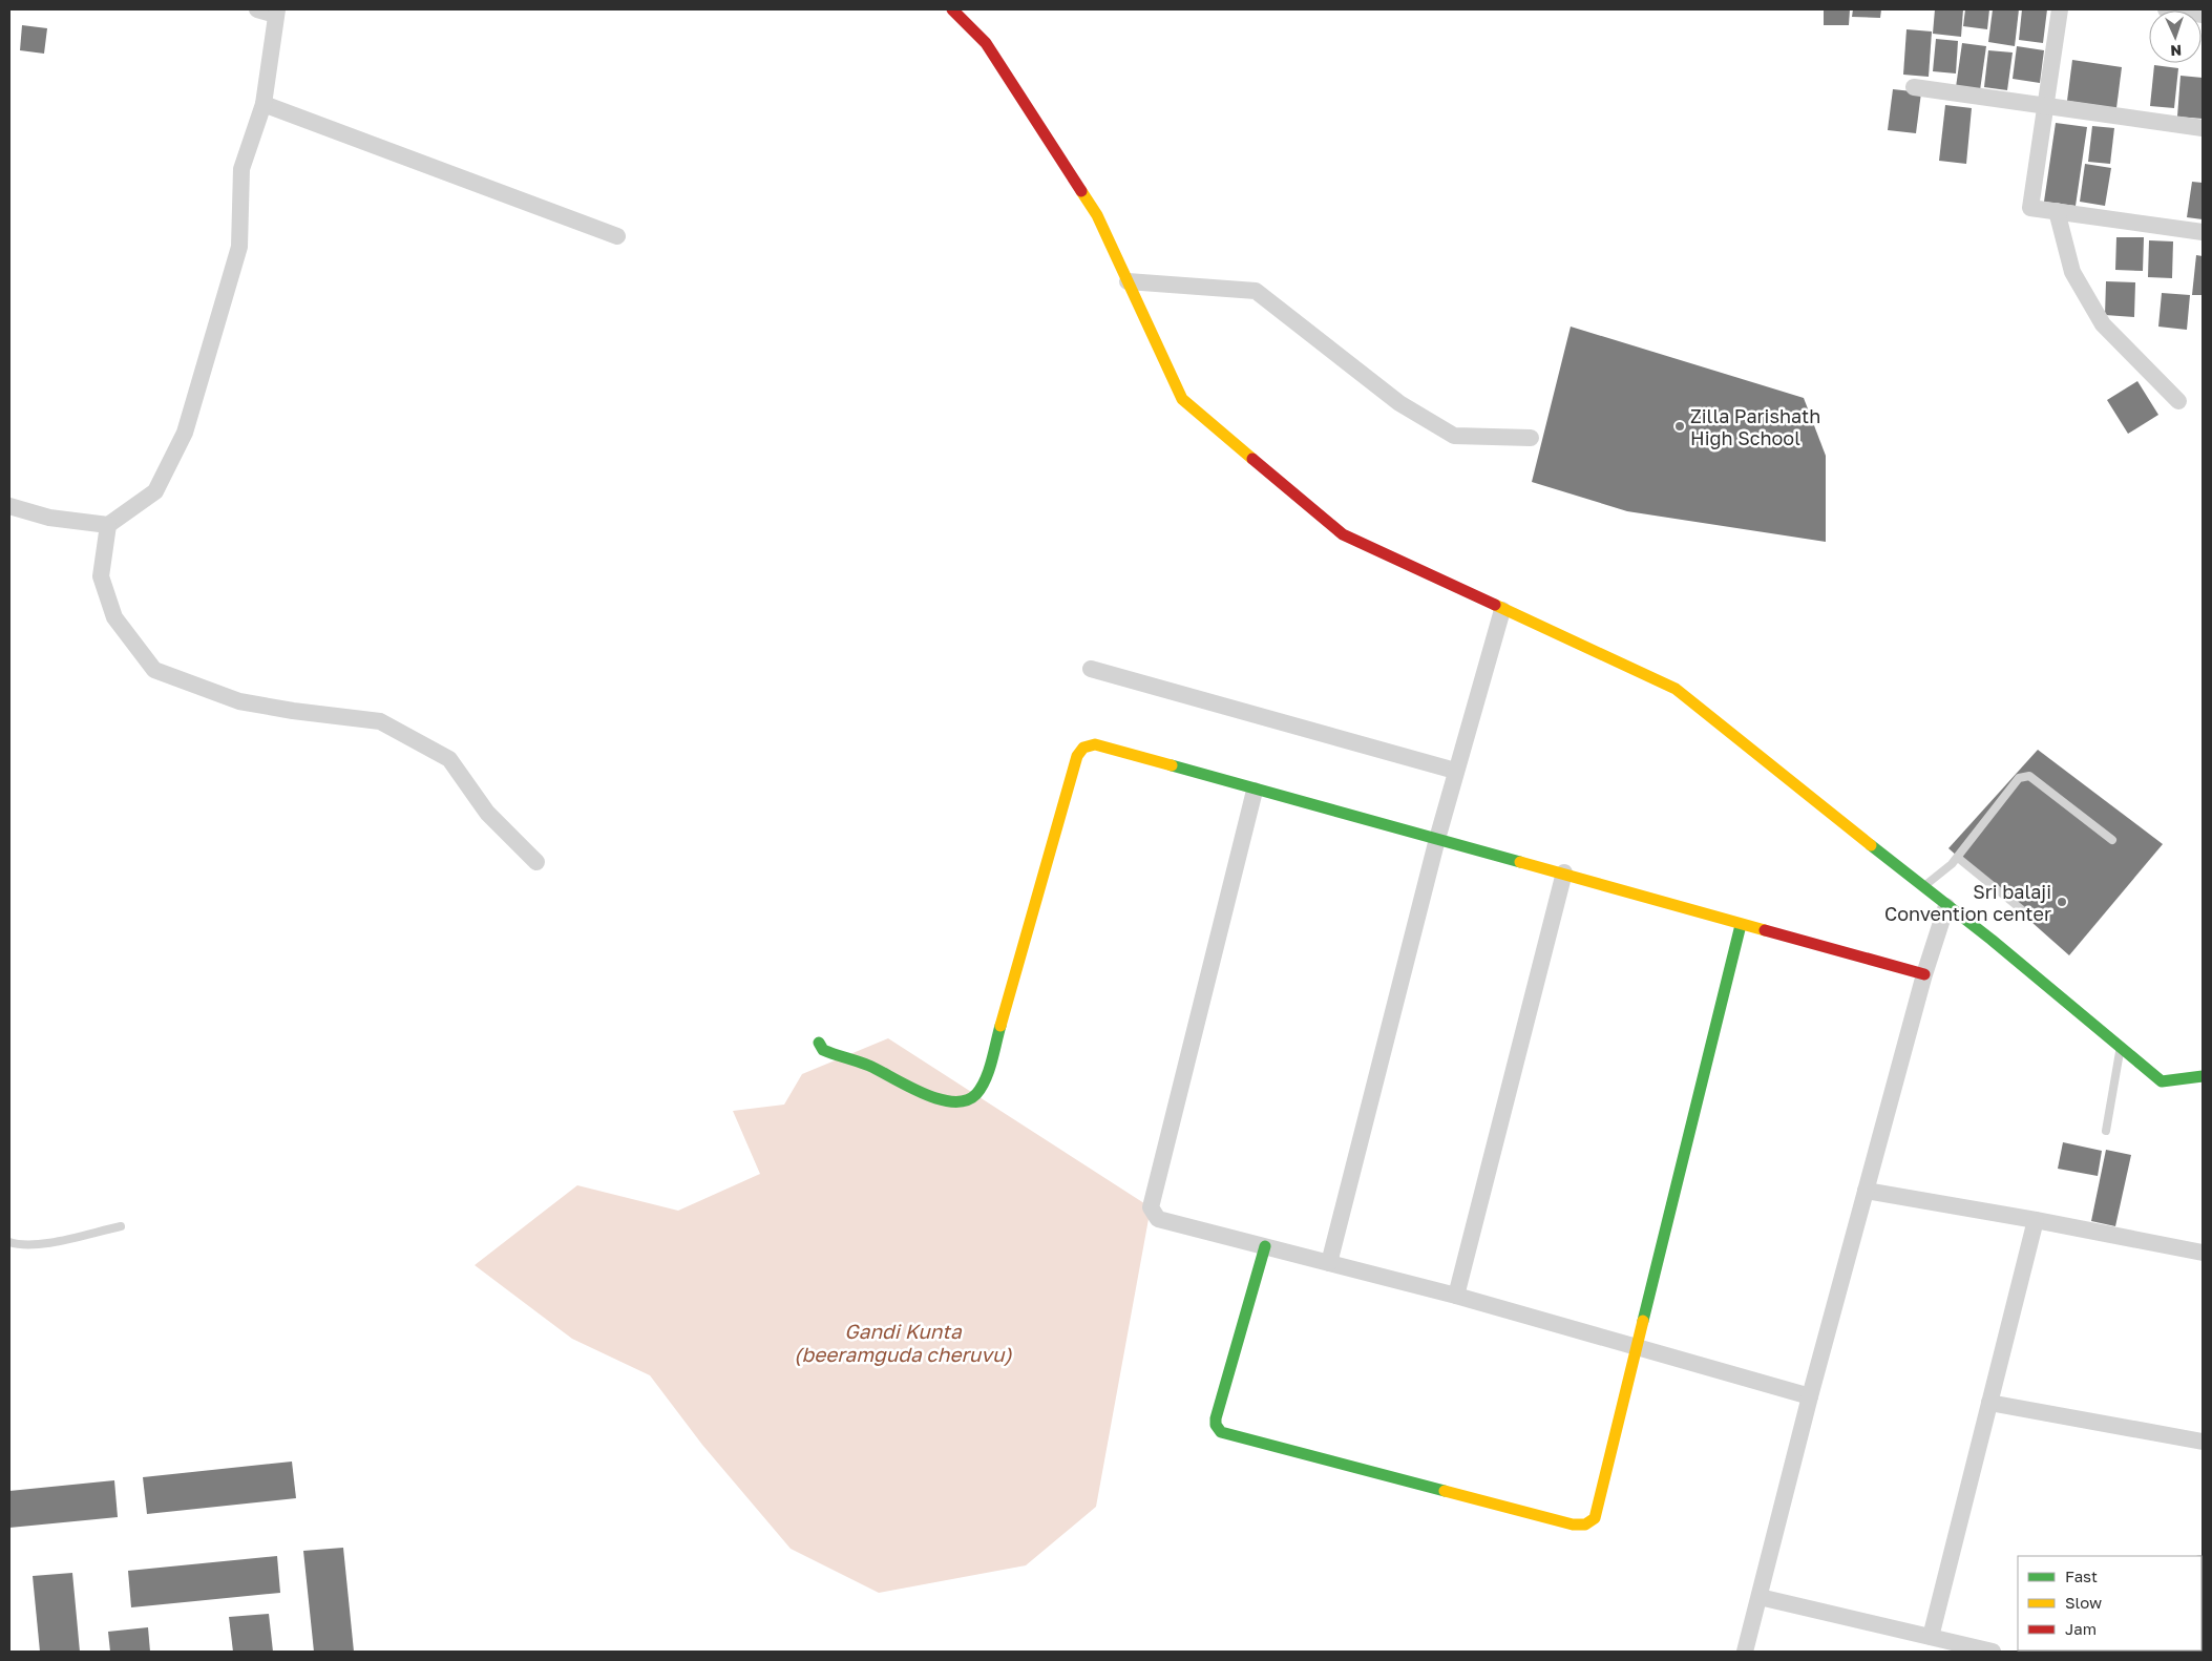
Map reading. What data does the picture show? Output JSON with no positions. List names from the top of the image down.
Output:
{
  "water": ["Gandi Kunta (beeramguda cheruvu)"],
  "places": ["Zilla Parishath High School", "Sri balaji Convention center"],
  "legend": ["Fast", "Slow", "Jam"],
  "north": "bottom"
}
